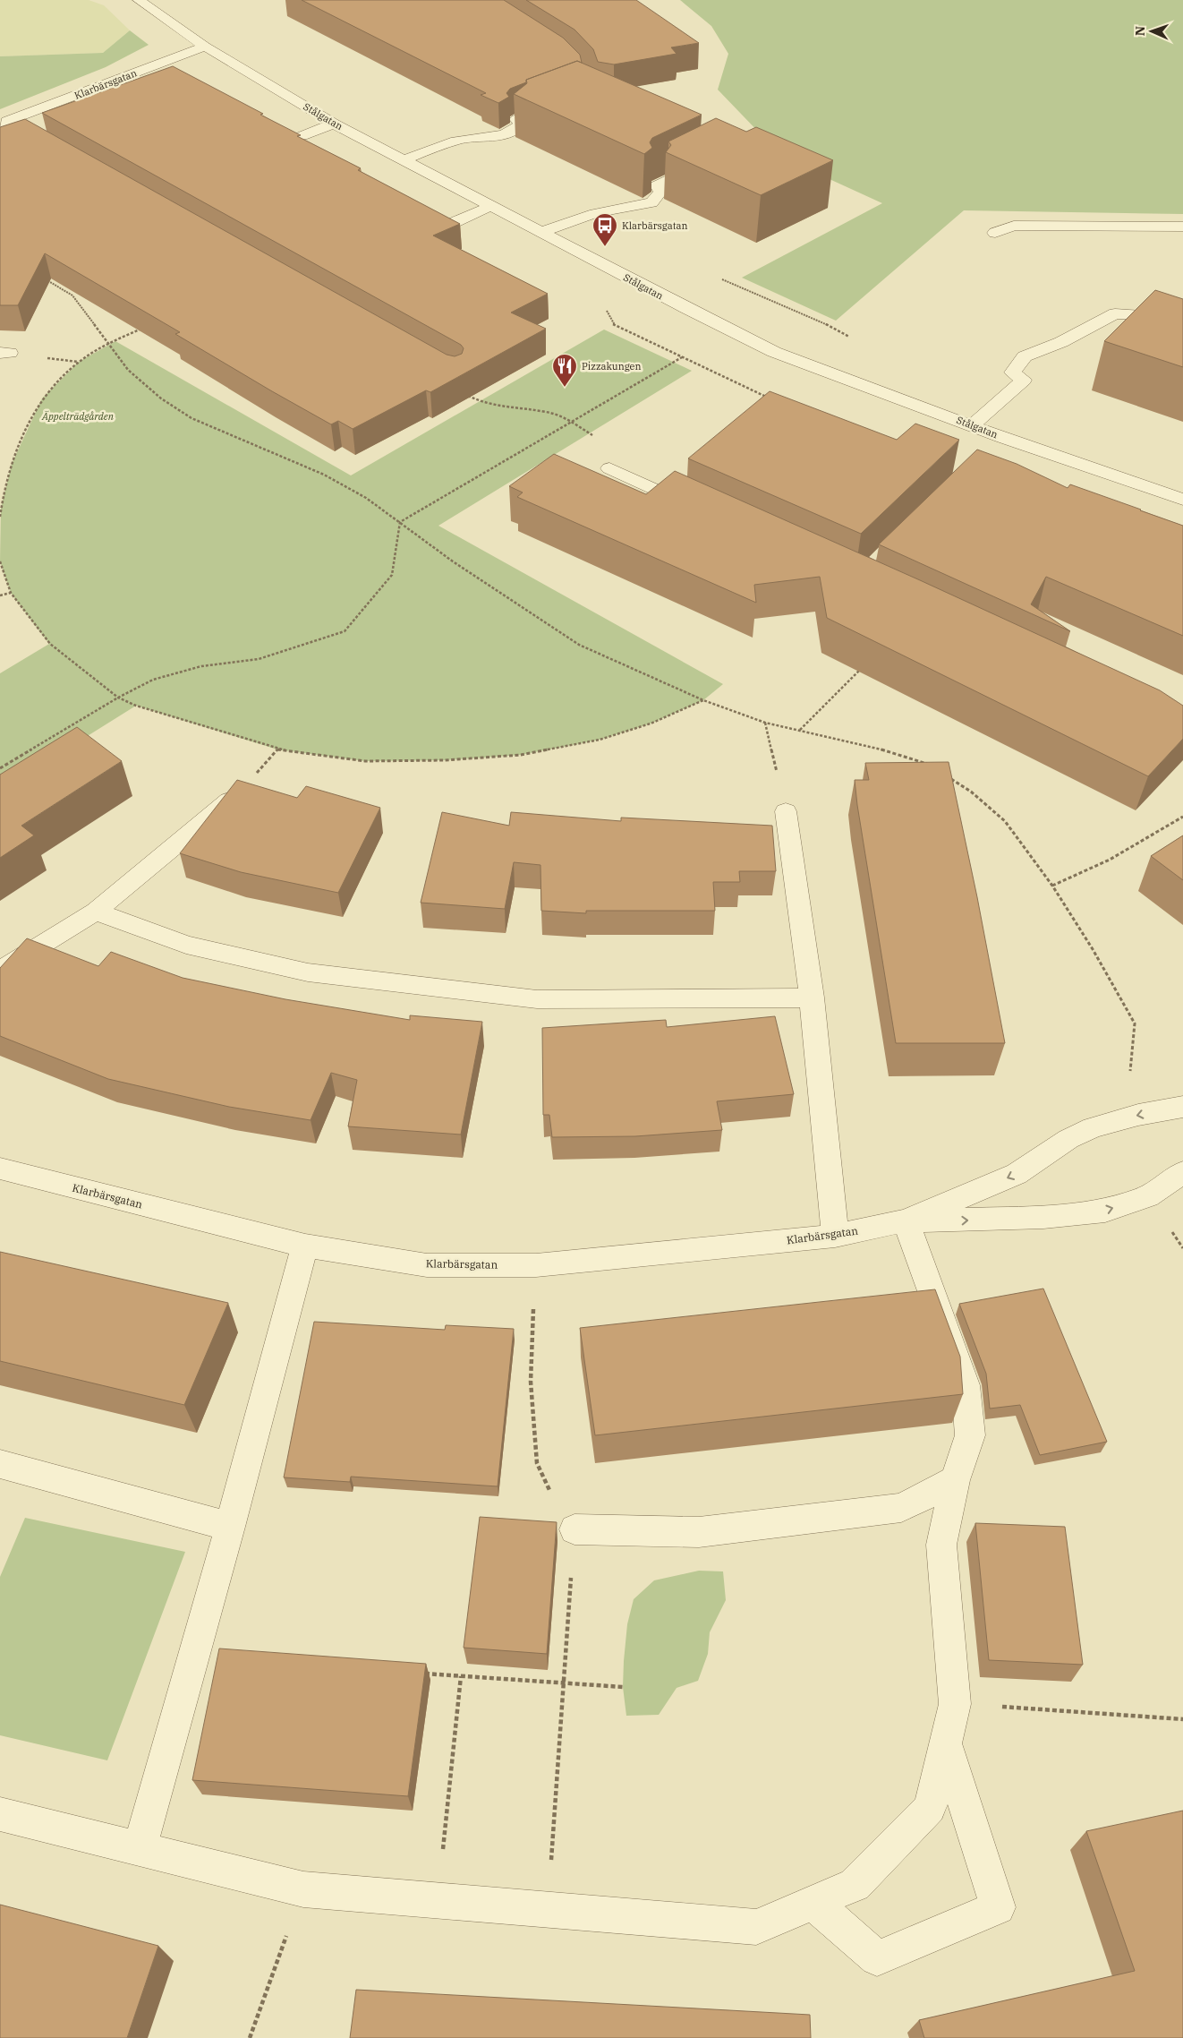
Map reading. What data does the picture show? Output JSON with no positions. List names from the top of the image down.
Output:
{
  "streets": {
    "street": ["Klarbärsgatan", "Stålgatan"]
  },
  "crossings": [
    ["Klarbärsgatan", "Stålgatan"]
  ],
  "parks": ["Äppelträdgården"],
  "places": {
    "bus stop": ["Klarbärsgatan"],
    "restaurant": ["Pizzakungen"]
  },
  "north": "left"
}
